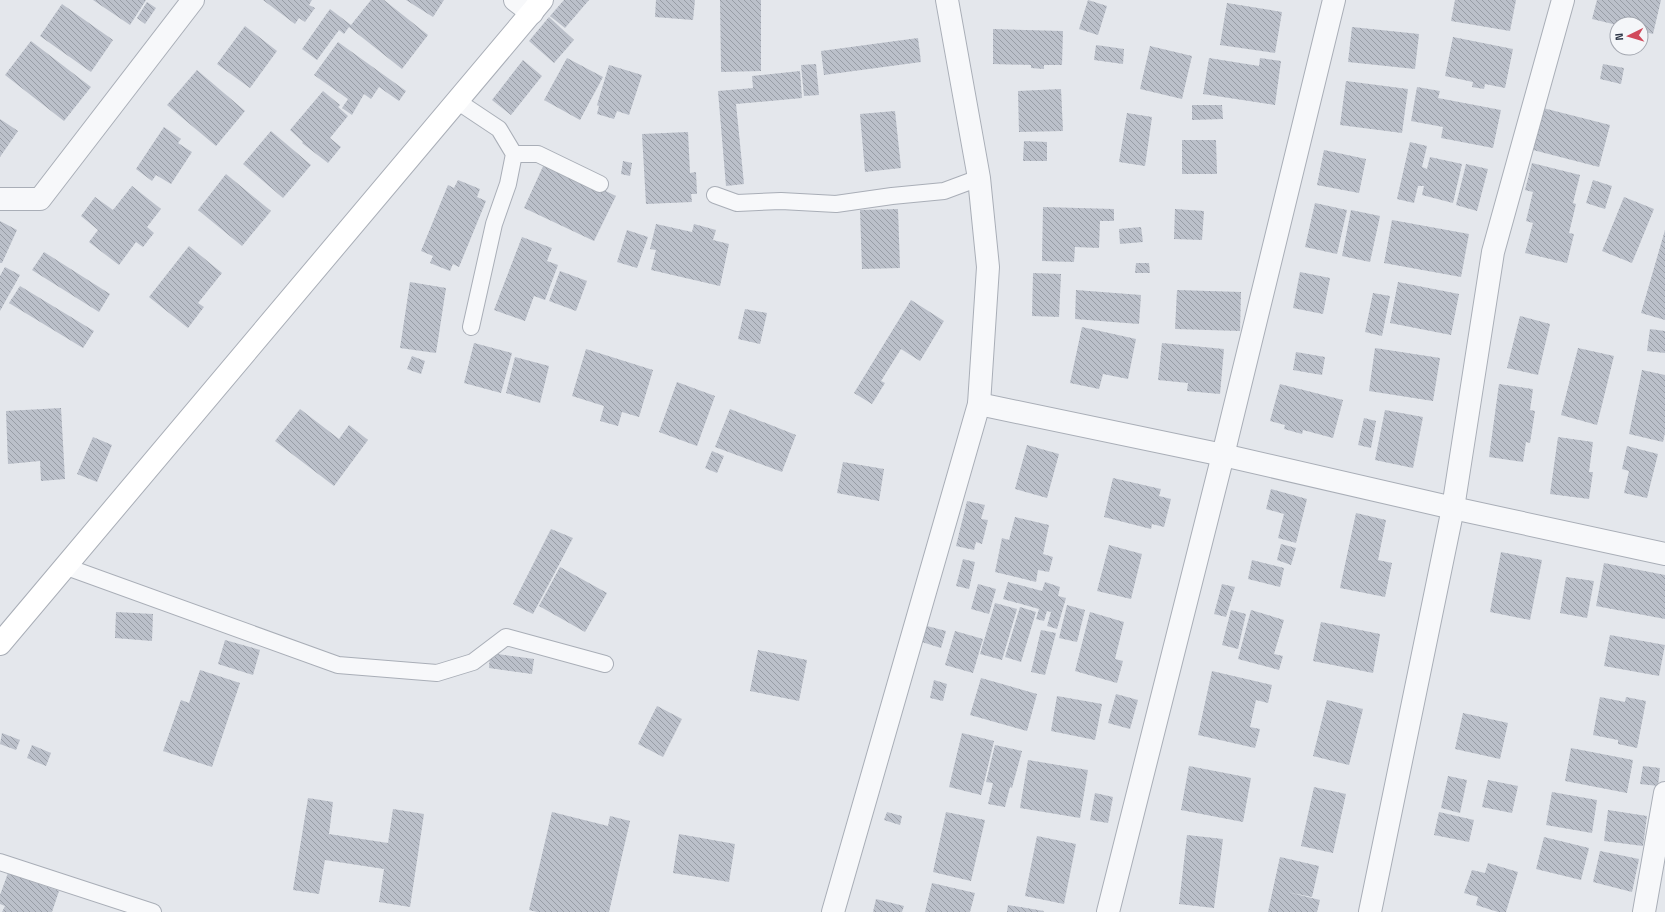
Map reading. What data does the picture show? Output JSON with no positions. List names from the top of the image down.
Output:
{
  "north": "left"
}
